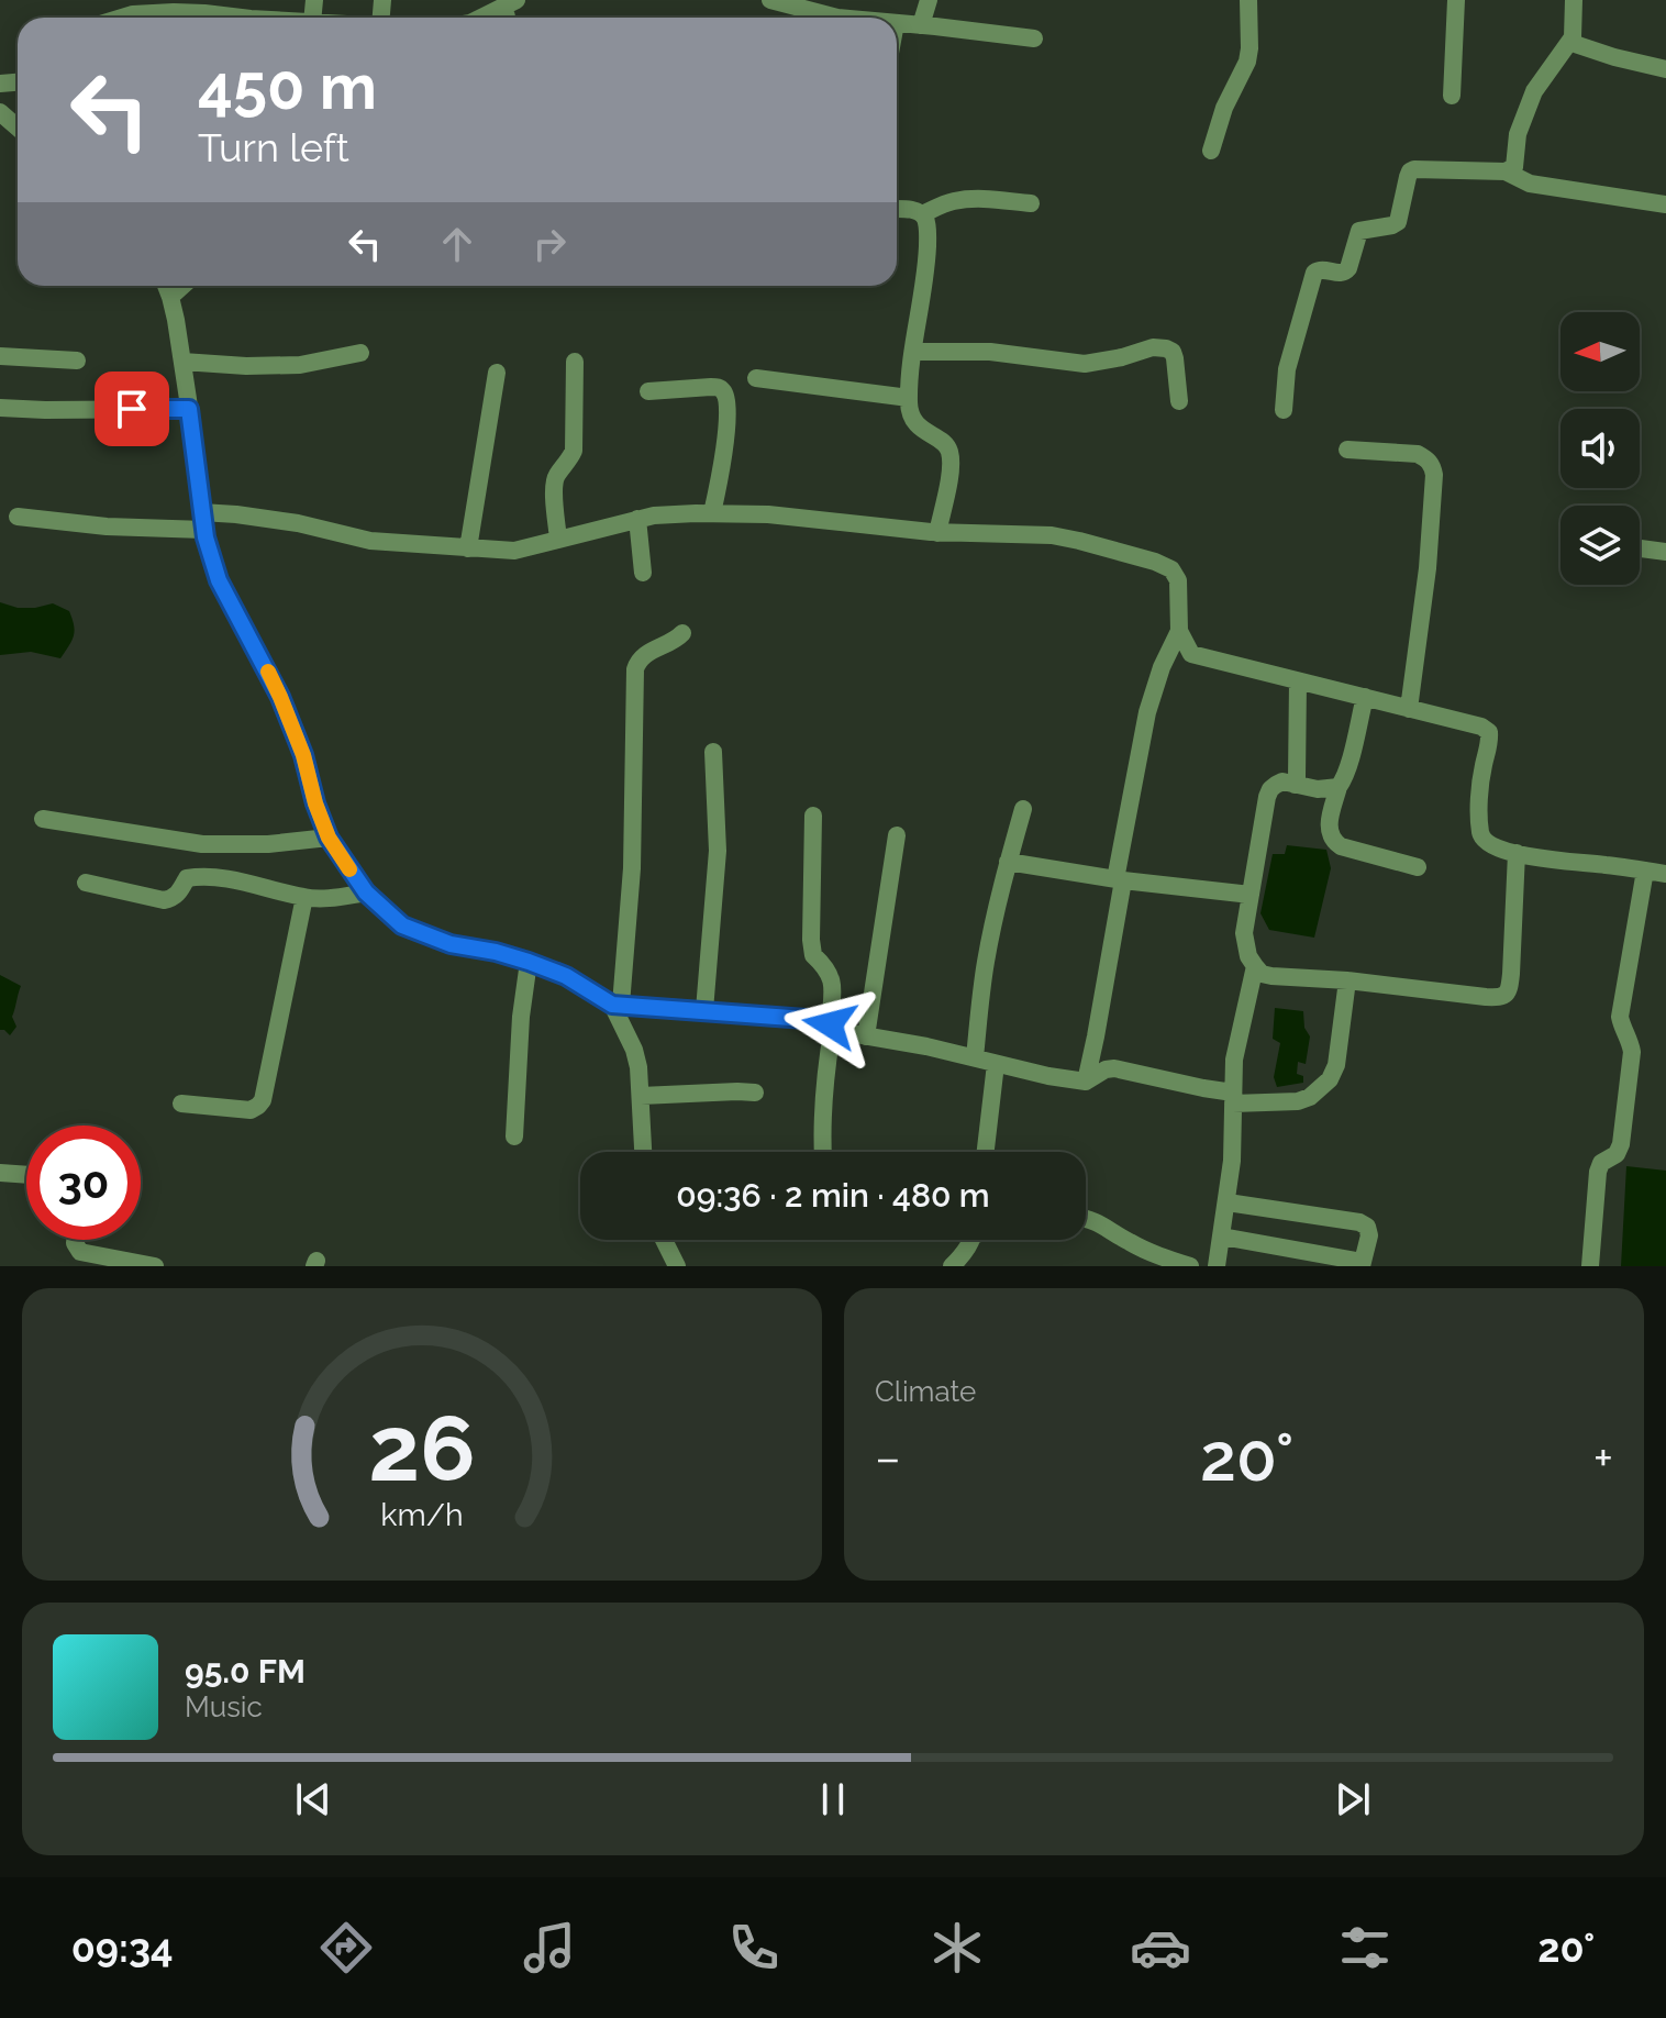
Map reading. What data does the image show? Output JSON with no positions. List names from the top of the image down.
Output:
{
  "north": "left",
  "page": {
    "turn": ["450 m", "Turn left"],
    "limit": "30",
    "trip": "09:36 · 2 min · 480 m",
    "tile": "Climate",
    "heat": ["−", "20°", "+"],
    "song": ["95.0 FM", "Music"],
    "tabs": ["09:34", "20°"],
    "gauge": ["26", "km/h"]
  }
}
